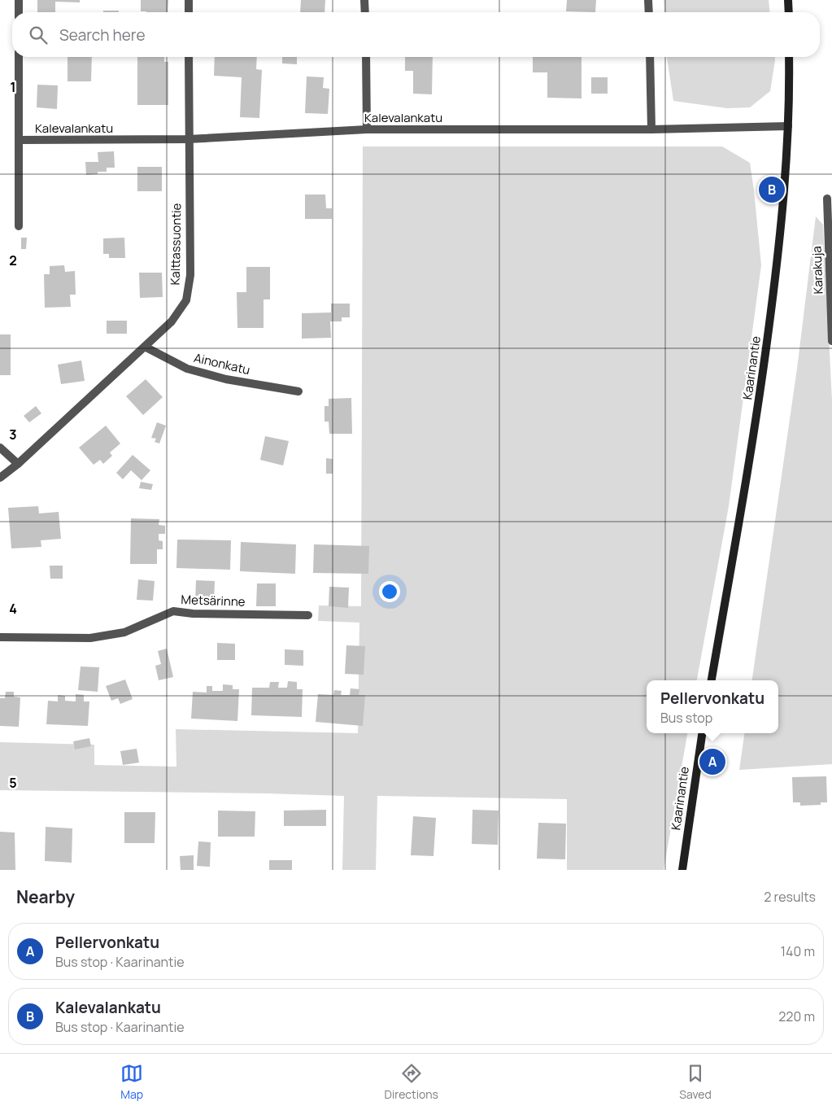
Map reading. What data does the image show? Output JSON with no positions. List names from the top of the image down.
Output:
{
  "streets": {
    "main road": ["Kaarinantie"],
    "street": [
      "Kalevalankatu",
      "Kalttassuontie",
      "Karakuja",
      "Ainonkatu",
      "Metsärinne"
    ]
  },
  "crossings": [
    ["Kalevalankatu", "Kalttassuontie"],
    ["Kalevalankatu", "Kaarinantie"],
    ["Kalttassuontie", "Ainonkatu"]
  ],
  "page": {
    "search": "Search here",
    "pins": ["B", "A"],
    "popup": ["Pellervonkatu", "Bus stop"],
    "heading": ["Nearby", "2 results"],
    "list": [
      {
        "mark": "A",
        "name": "Pellervonkatu",
        "note": "Bus stop · Kaarinantie",
        "value": "140 m"
      },
      {
        "mark": "B",
        "name": "Kalevalankatu",
        "note": "Bus stop · Kaarinantie",
        "value": "220 m"
      }
    ],
    "nav": ["Map", "Directions", "Saved"]
  },
  "grid": {
    "rows": [
      "1",
      "2",
      "3",
      "4",
      "5"
    ]
  }
}
